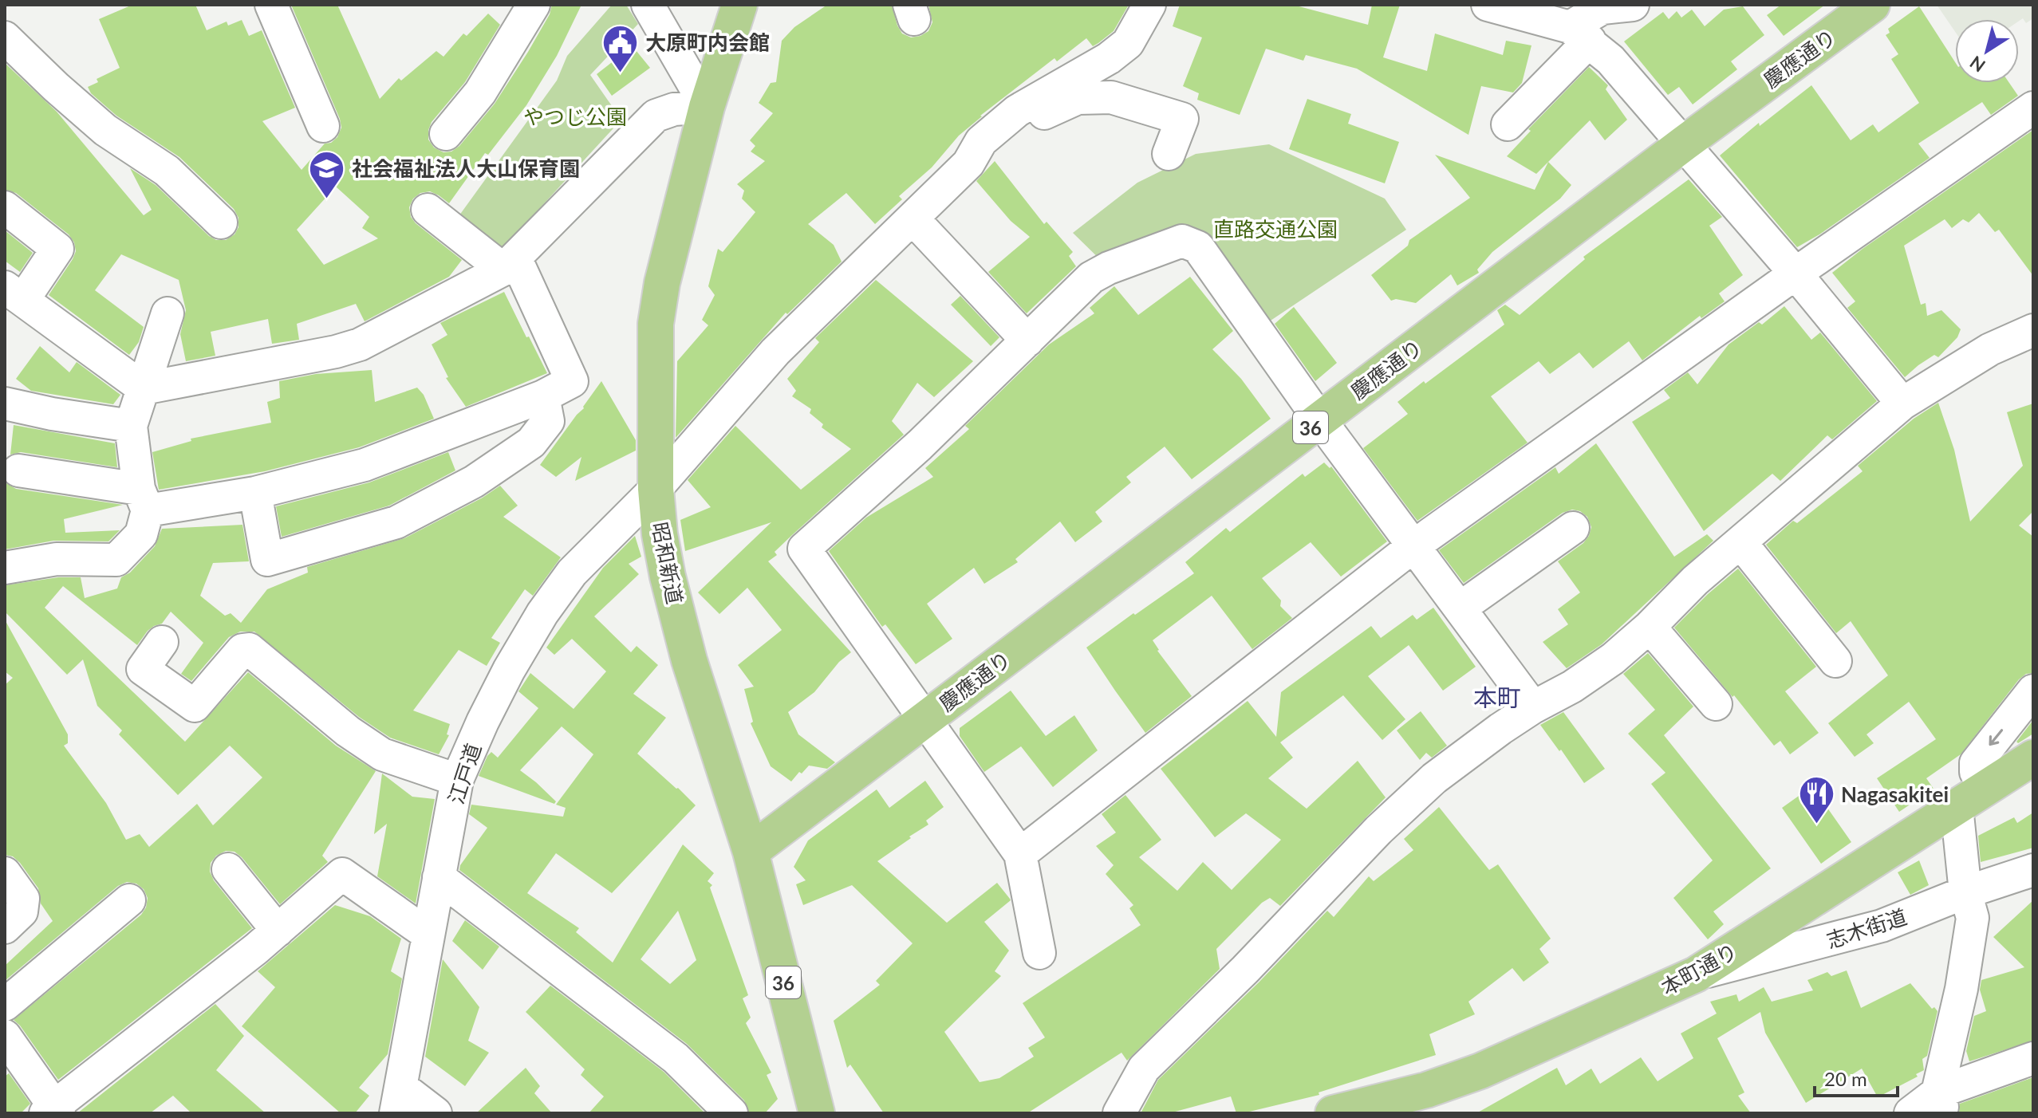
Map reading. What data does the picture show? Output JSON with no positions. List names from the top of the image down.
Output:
{
  "streets": {
    "main road": [
      "慶應通り",
      "36",
      "昭和新道",
      "本町通り"
    ],
    "street": ["江戸道", "志木街道"]
  },
  "crossings": [
    ["慶應通り", "昭和新道"],
    ["昭和新道", "江戸道"],
    ["志木街道", "本町通り"]
  ],
  "districts": ["本町"],
  "parks": ["やつじ公園", "直路交通公園"],
  "places": {
    "public building": ["大原町内会館"],
    "school or university": ["社会福祉法人大山保育園"],
    "restaurant": ["Nagasakitei"]
  },
  "scale_bar": "20 m",
  "north": "bottom left"
}
